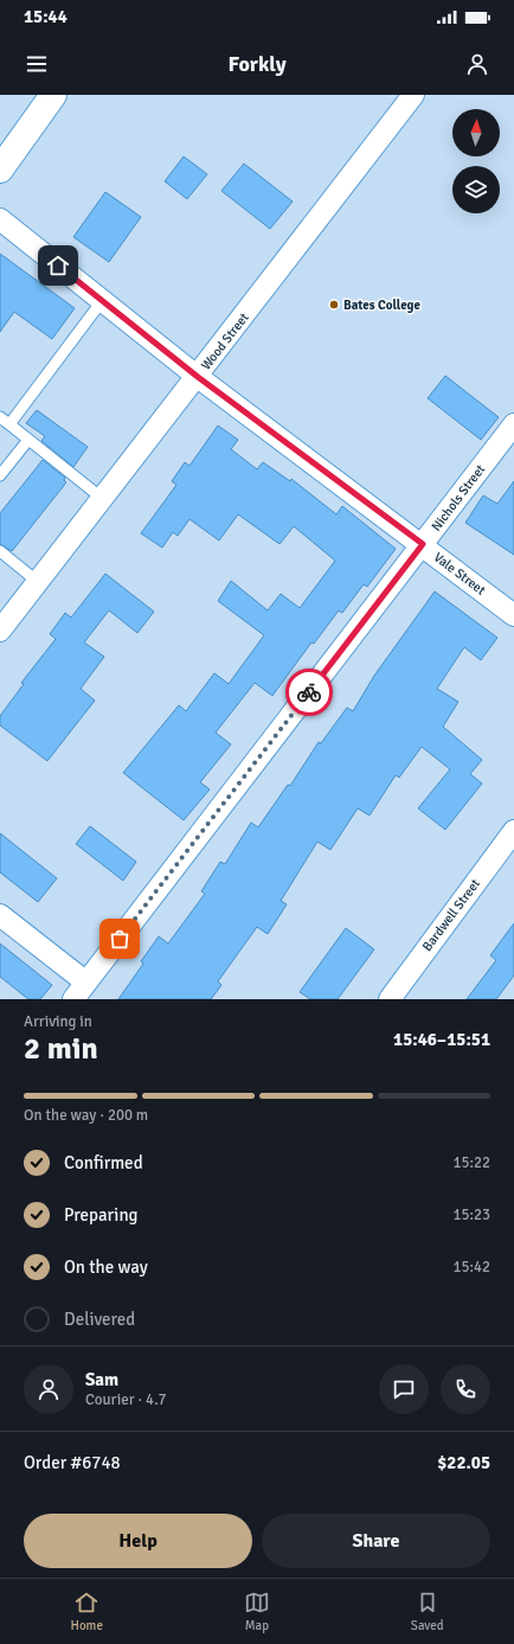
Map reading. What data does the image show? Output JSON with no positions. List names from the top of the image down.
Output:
{
  "streets": {
    "street": [
      "Wood Street",
      "Nichols Street",
      "Vale Street",
      "Bardwell Street"
    ]
  },
  "crossings": [
    ["Wood Street", "Vale Street"],
    ["Nichols Street", "Vale Street"]
  ],
  "places": ["Bates College"],
  "north": "top",
  "page": {
    "status": "15:44",
    "header": "Forkly",
    "heading": ["2 min", "Arriving in", "15:46–15:51"],
    "panel": [
      "Sam",
      "Courier · 4.7",
      "Order #6748",
      "$22.05"
    ],
    "bar": "On the way · 200 m",
    "list": [
      ["Confirmed", "15:22"],
      ["Preparing", "15:23"],
      ["On the way", "15:42"],
      "Delivered"
    ],
    "buttons": ["Help", "Share"],
    "tabs": ["Home", "Map", "Saved"]
  }
}
